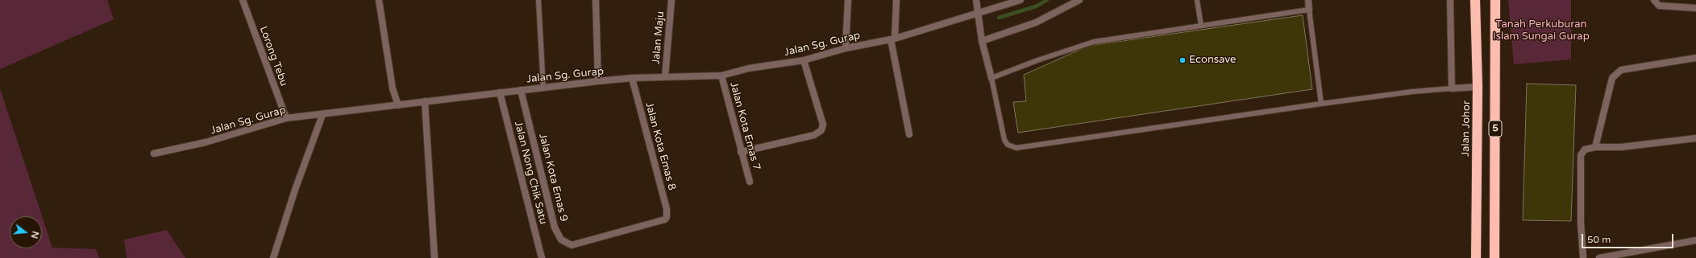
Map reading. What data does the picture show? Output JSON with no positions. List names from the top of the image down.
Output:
{
  "streets": {
    "highway": ["Jalan Johor", "5"],
    "street": [
      "Jalan Maju",
      "Jalan Sg. Gurap",
      "Lorong Tebu",
      "Jalan Kota Emas 7",
      "Jalan Kota Emas 8",
      "Jalan Nong Chik Satu",
      "Jalan Kota Emas 9"
    ]
  },
  "crossings": [
    ["Jalan Maju", "Jalan Sg. Gurap"],
    ["Jalan Sg. Gurap", "Lorong Tebu"],
    ["Jalan Sg. Gurap", "Jalan Kota Emas 7"],
    ["Jalan Sg. Gurap", "Jalan Kota Emas 8"],
    ["Jalan Sg. Gurap", "Jalan Nong Chik Satu"],
    ["Jalan Sg. Gurap", "Jalan Kota Emas 9"],
    ["Jalan Kota Emas 8", "Jalan Kota Emas 9"]
  ],
  "parks": ["Tanah Perkuburan Islam Sungai Gurap"],
  "places": ["Econsave"],
  "scale_bar": "50 m",
  "north": "right"
}
